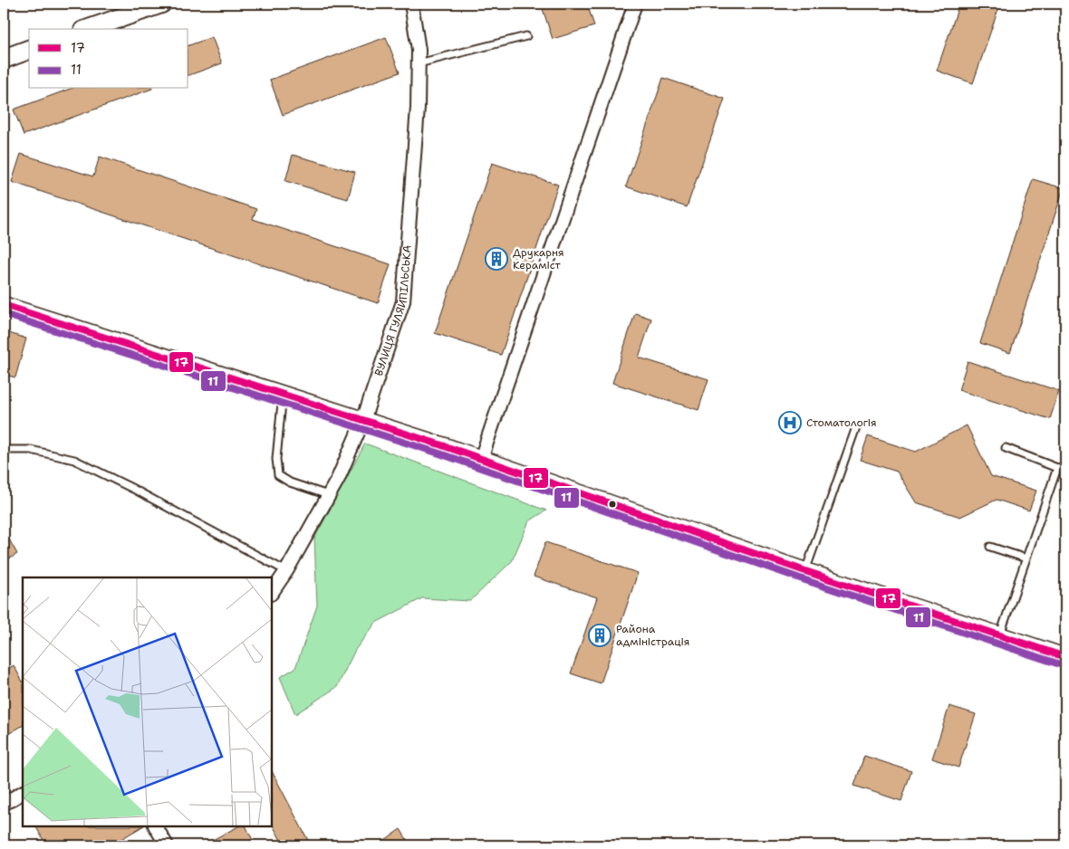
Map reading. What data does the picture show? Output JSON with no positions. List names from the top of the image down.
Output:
{
  "streets": {
    "street": ["ВУЛИЦЯ ГУЛЯЙПІЛЬСЬКА"]
  },
  "places": {
    "building": ["Друкарня Кераміст", "Района адміністрація"],
    "hospital": ["Стоматологія"]
  },
  "lines": ["transit line 17", "transit line 11"],
  "legend": ["17", "11"]
}
